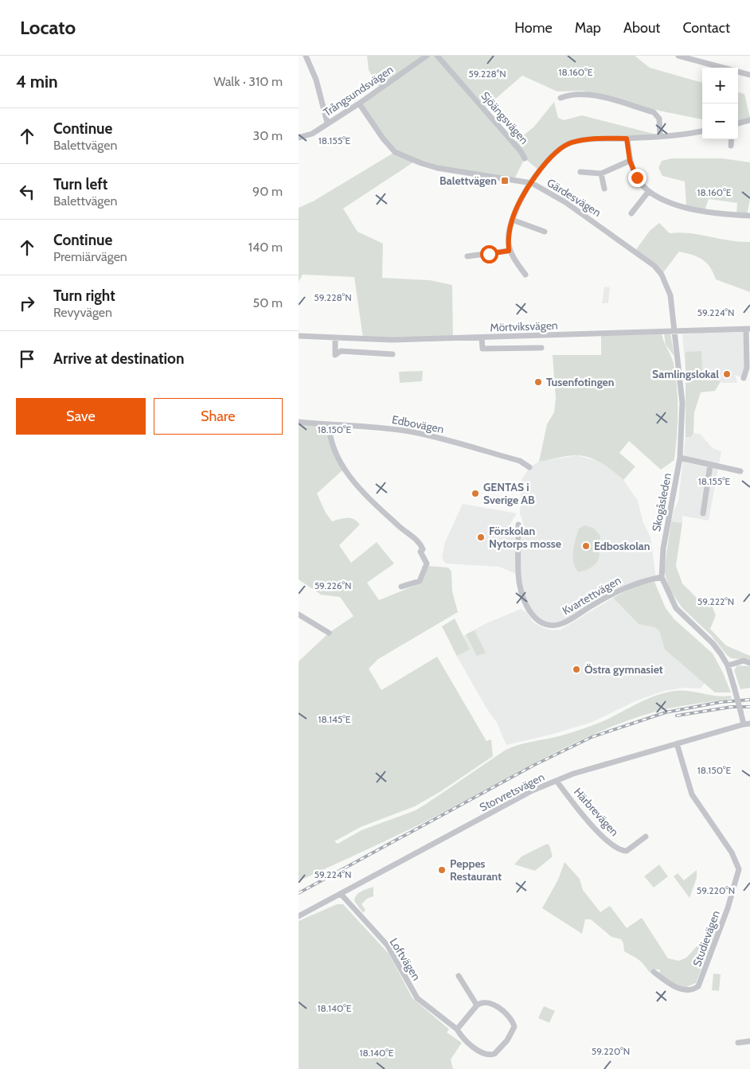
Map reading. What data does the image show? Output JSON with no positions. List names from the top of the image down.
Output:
{
  "streets": {
    "street": [
      "Trångsundsvägen",
      "Sjöängsvägen",
      "Gärdesvägen",
      "Mörtviksvägen",
      "Edbovägen",
      "Skogåsleden",
      "Kvartettvägen",
      "Storvretsvägen",
      "Härbrevägen",
      "Studievägen",
      "Loftvägen"
    ]
  },
  "crossings": [
    ["Trångsundsvägen", "Gärdesvägen"],
    ["Gärdesvägen", "Mörtviksvägen"],
    ["Gärdesvägen", "Skogåsleden"],
    ["Mörtviksvägen", "Skogåsleden"],
    ["Skogåsleden", "Kvartettvägen"],
    ["Skogåsleden", "Storvretsvägen"],
    ["Storvretsvägen", "Härbrevägen"],
    ["Storvretsvägen", "Studievägen"],
    ["Storvretsvägen", "Loftvägen"]
  ],
  "places": {
    "transit": ["Balettvägen"],
    "other": [
      "Samlingslokal",
      "Tusenfotingen",
      "GENTAS i Sverige AB",
      "Förskolan Nytorps mosse",
      "Edboskolan",
      "Östra gymnasiet",
      "Peppes Restaurant"
    ]
  },
  "page": {
    "header": "Locato",
    "nav": [
      "Home",
      "Map",
      "About",
      "Contact"
    ],
    "heading": ["4 min", "Walk · 310 m"],
    "map_buttons": ["+", "−"],
    "list": [
      ["Continue", "Balettvägen", "30 m"],
      ["Turn left", "Balettvägen", "90 m"],
      ["Continue", "Premiärvägen", "140 m"],
      ["Turn right", "Revyvägen", "50 m"],
      "Arrive at destination"
    ],
    "buttons": ["Save", "Share"]
  },
  "coordinates": [
    "18.160°E",
    "59.228°N",
    "18.155°E",
    "59.224°N",
    "18.150°E",
    "59.226°N",
    "59.222°N",
    "18.145°E",
    "59.220°N",
    "18.140°E"
  ]
}
